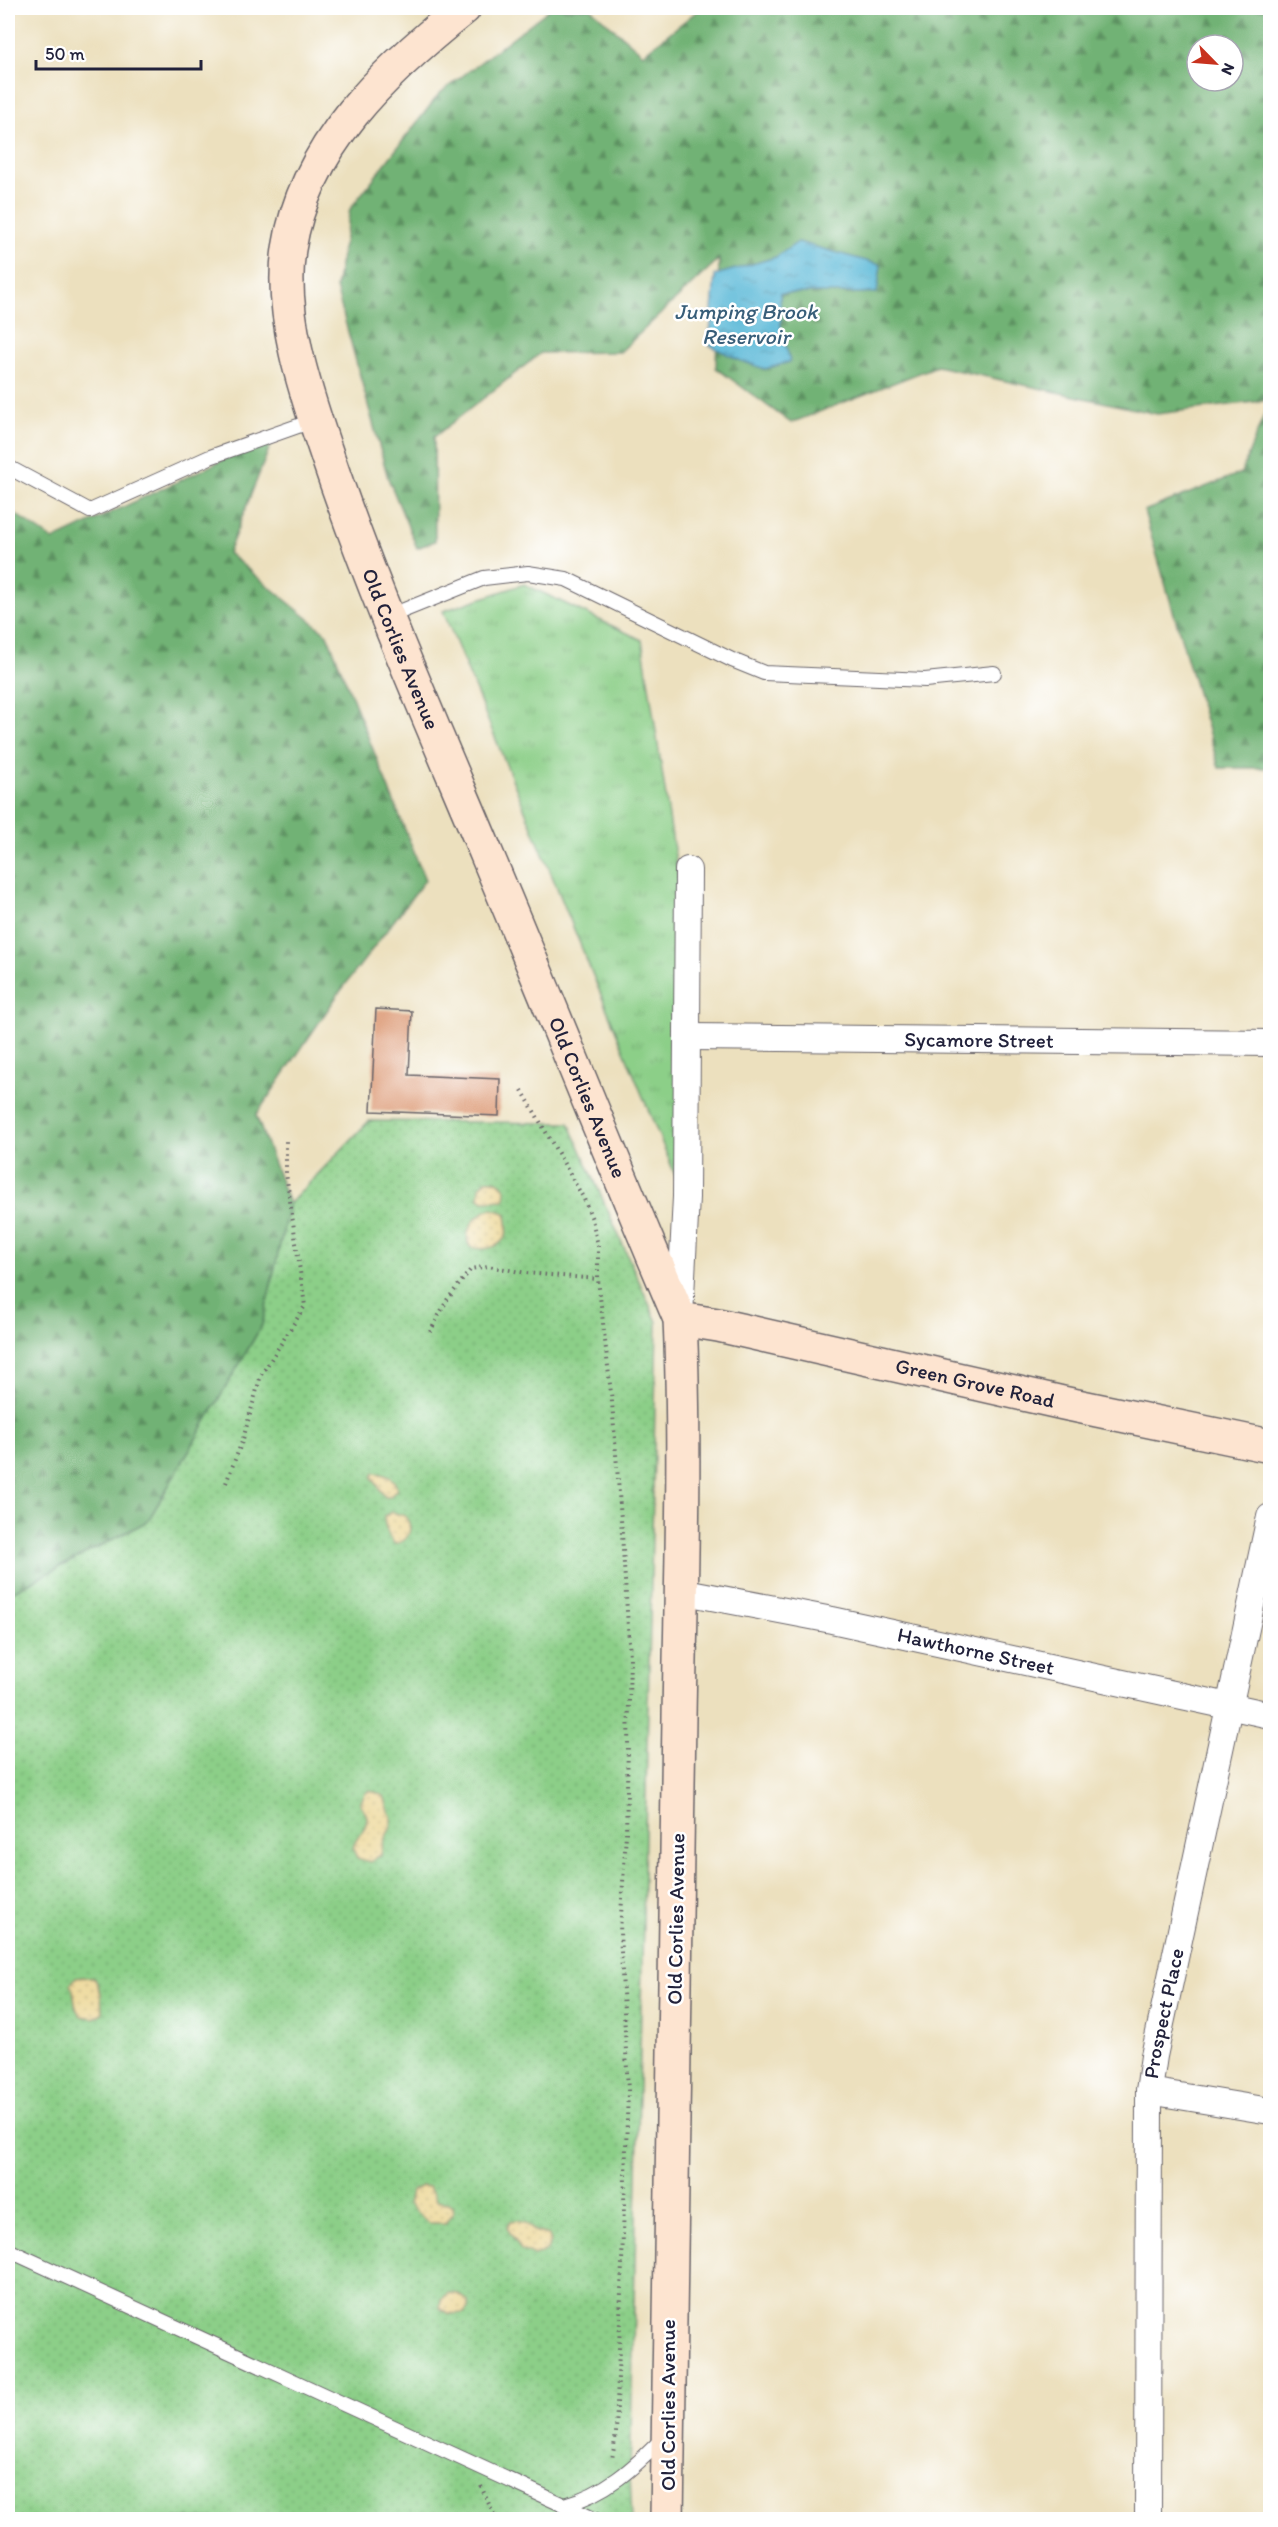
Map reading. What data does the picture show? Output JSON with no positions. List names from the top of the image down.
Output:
{
  "streets": {
    "street": [
      "Old Corlies Avenue",
      "Sycamore Street",
      "Green Grove Road",
      "Hawthorne Street",
      "Prospect Place"
    ]
  },
  "crossings": [
    ["Old Corlies Avenue", "Sycamore Street"],
    ["Old Corlies Avenue", "Green Grove Road"],
    ["Old Corlies Avenue", "Hawthorne Street"],
    ["Hawthorne Street", "Prospect Place"]
  ],
  "water": ["Jumping Brook Reservoir"],
  "scale_bar": "50 m",
  "north": "bottom right"
}
